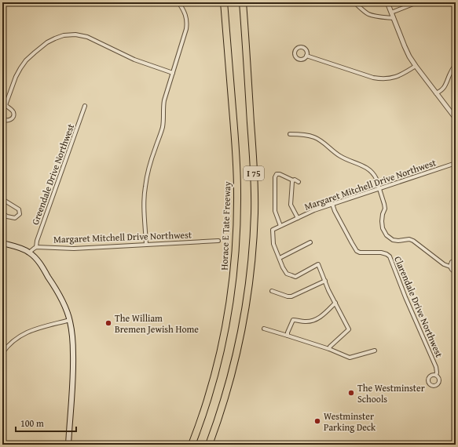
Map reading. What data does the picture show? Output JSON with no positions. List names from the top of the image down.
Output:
{
  "streets": {
    "highway": ["I 75", "Horace E Tate Freeway"],
    "street": ["Greendale Drive Northwest", "Margaret Mitchell Drive Northwest", "Clarendale Drive Northwest"]
  },
  "crossings": [
    ["Greendale Drive Northwest", "Margaret Mitchell Drive Northwest"],
    ["Margaret Mitchell Drive Northwest", "Clarendale Drive Northwest"]
  ],
  "places": ["The William Bremen Jewish Home", "The Westminster Schools", "Westminster Parking Deck"],
  "scale_bar": "100 m"
}
